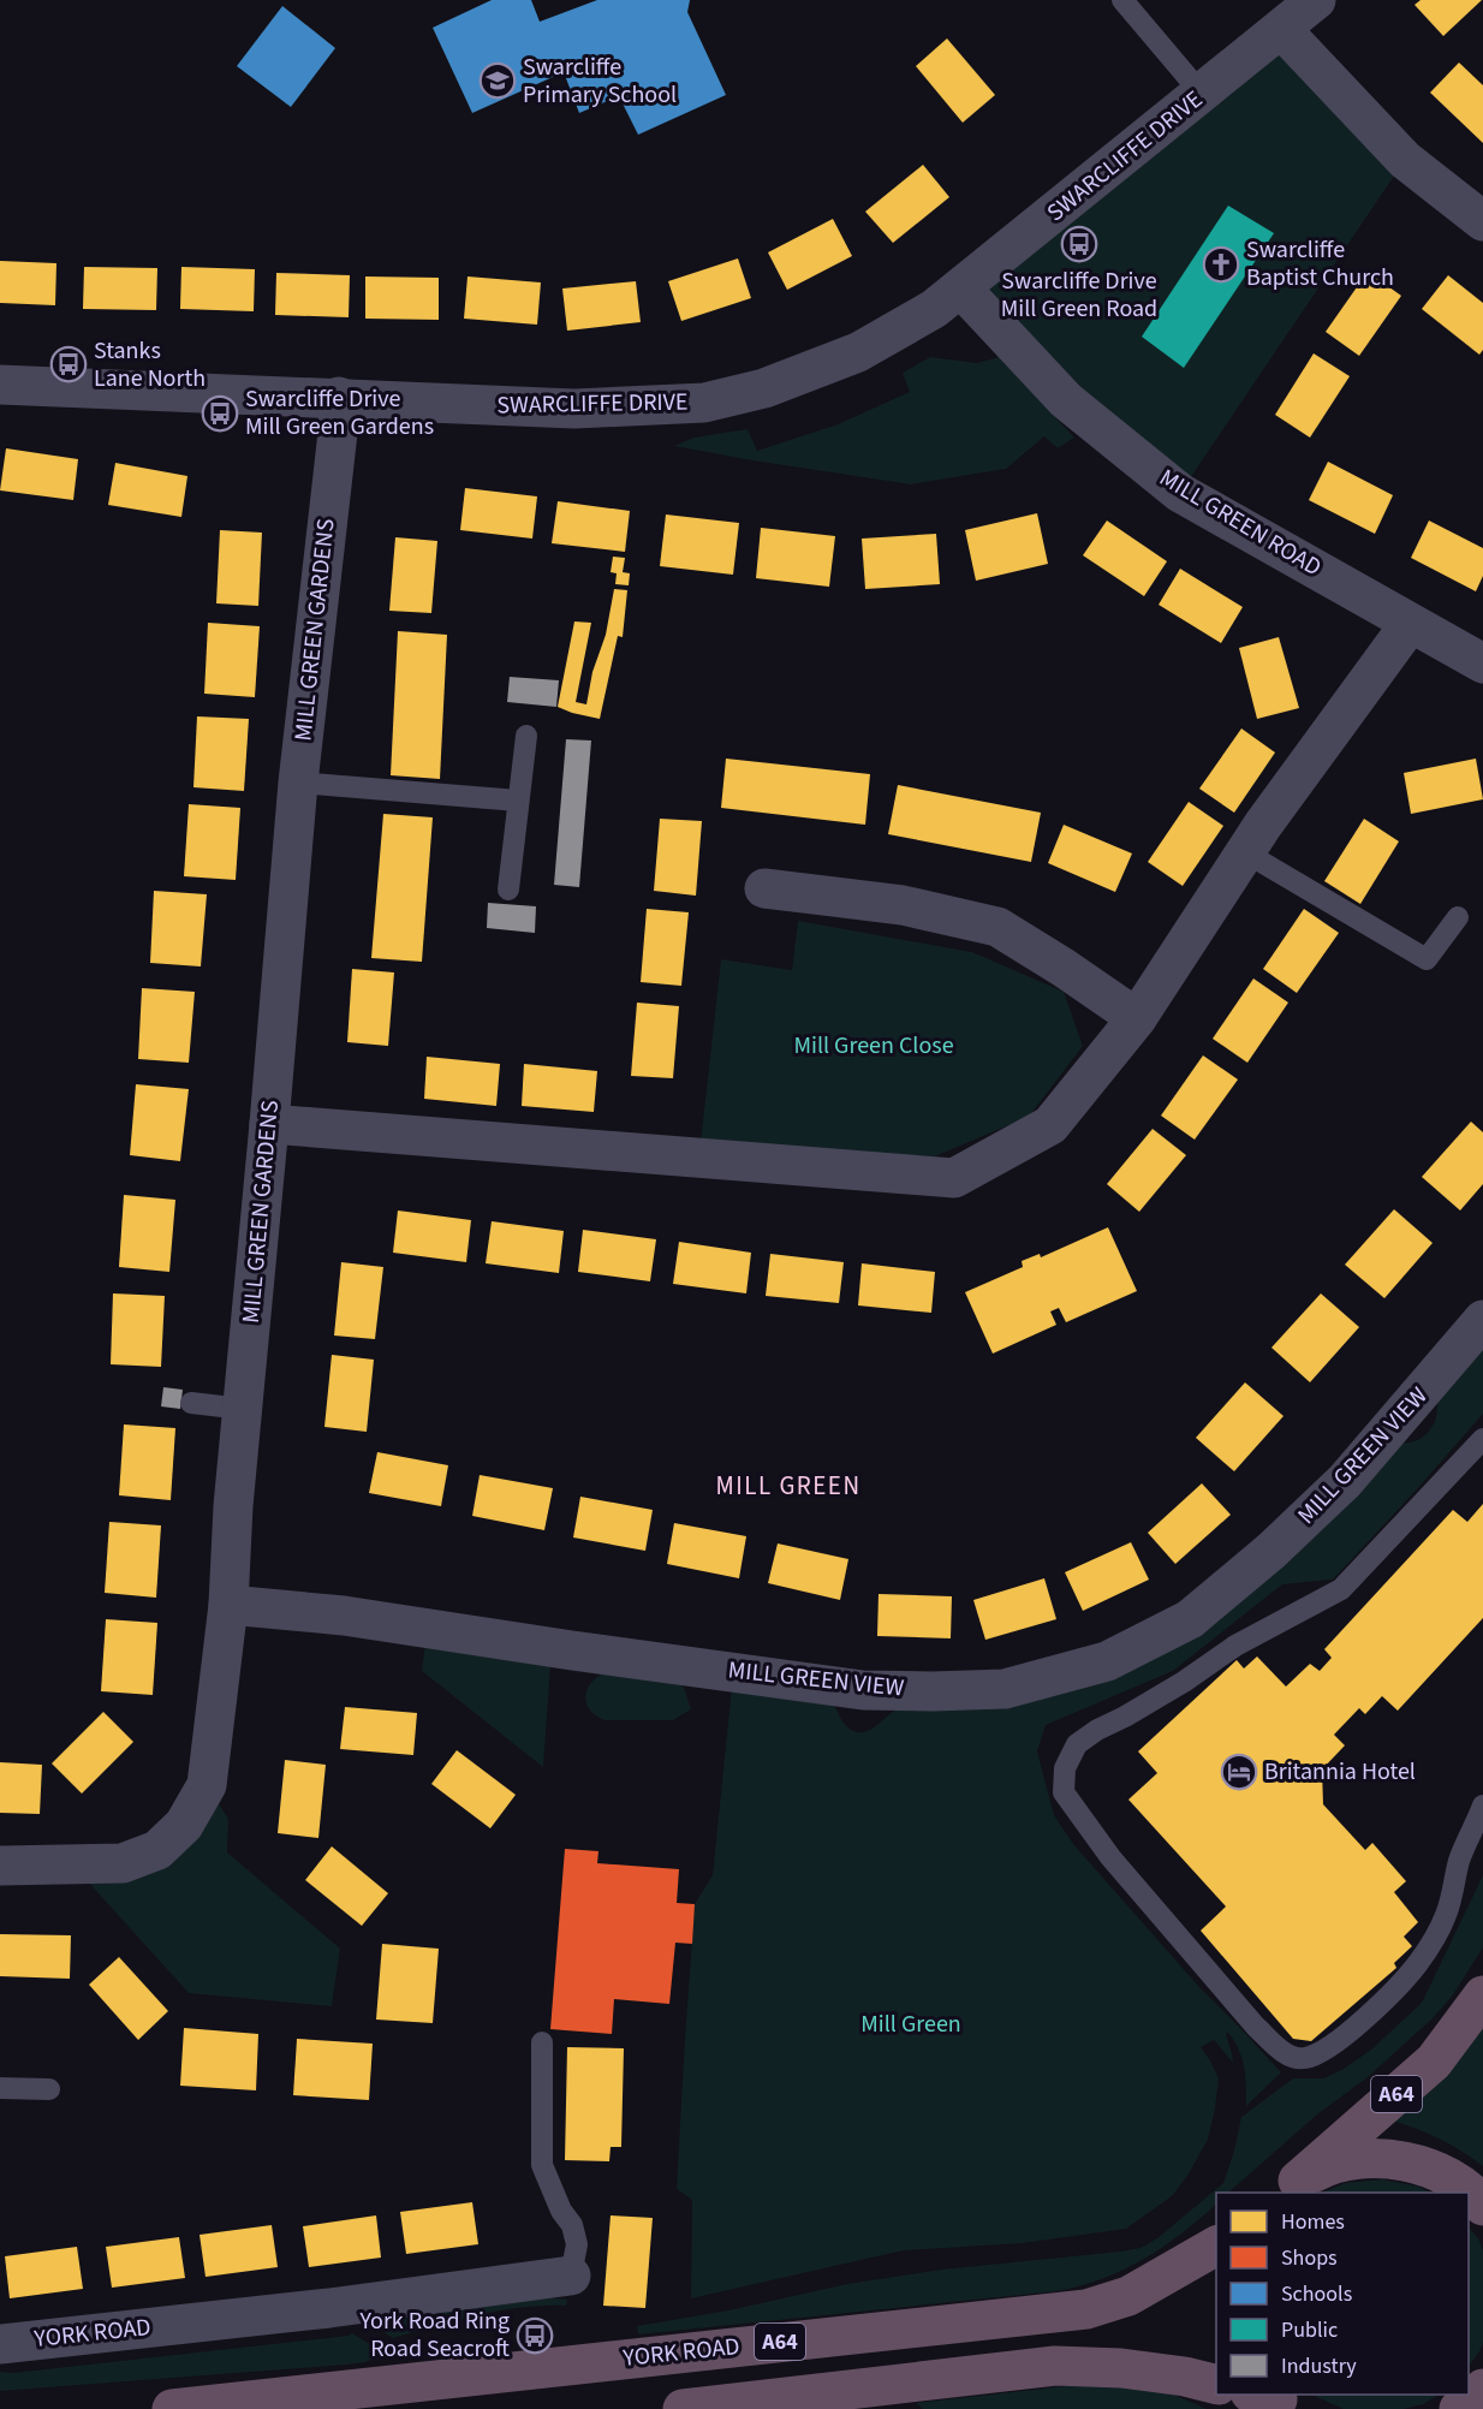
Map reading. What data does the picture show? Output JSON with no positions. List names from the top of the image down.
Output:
{
  "streets": {
    "highway": ["A64", "YORK ROAD"],
    "street": [
      "SWARCLIFFE DRIVE",
      "MILL GREEN ROAD",
      "MILL GREEN GARDENS",
      "MILL GREEN VIEW"
    ]
  },
  "crossings": [
    ["SWARCLIFFE DRIVE", "MILL GREEN ROAD"],
    ["SWARCLIFFE DRIVE", "MILL GREEN GARDENS"],
    ["MILL GREEN GARDENS", "MILL GREEN VIEW"]
  ],
  "districts": ["MILL GREEN"],
  "parks": ["Mill Green Close", "Mill Green"],
  "places": {
    "school or university": ["Swarcliffe Primary School"],
    "bus stop": [
      "Swarcliffe Drive Mill Green Road",
      "Stanks Lane North",
      "Swarcliffe Drive Mill Green Gardens",
      "York Road Ring Road Seacroft"
    ],
    "church": ["Swarcliffe Baptist Church"],
    "hotel": ["Britannia Hotel"]
  },
  "legend": [
    "Homes",
    "Shops",
    "Schools",
    "Public",
    "Industry"
  ]
}
